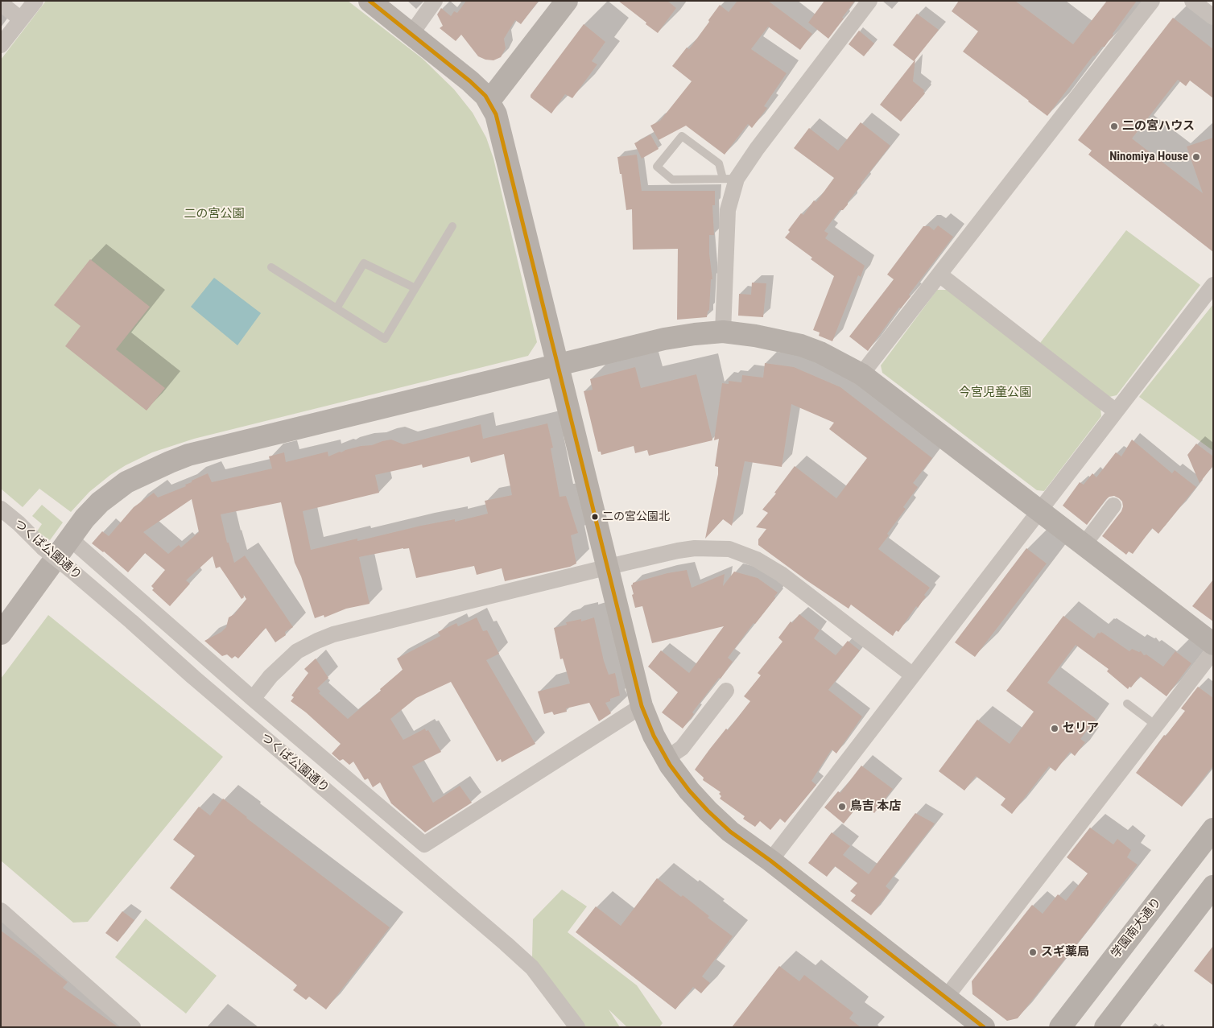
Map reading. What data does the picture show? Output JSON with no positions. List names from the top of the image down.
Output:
{
  "streets": {
    "street": ["つくば公園通り", "学園南大通り"]
  },
  "parks": ["二の宮公園", "今宮児童公園"],
  "places": [
    "二の宮ハウス",
    "Ninomiya House",
    "二の宮公園北",
    "セリア",
    "鳥吉 本店",
    "スギ薬局"
  ]
}
